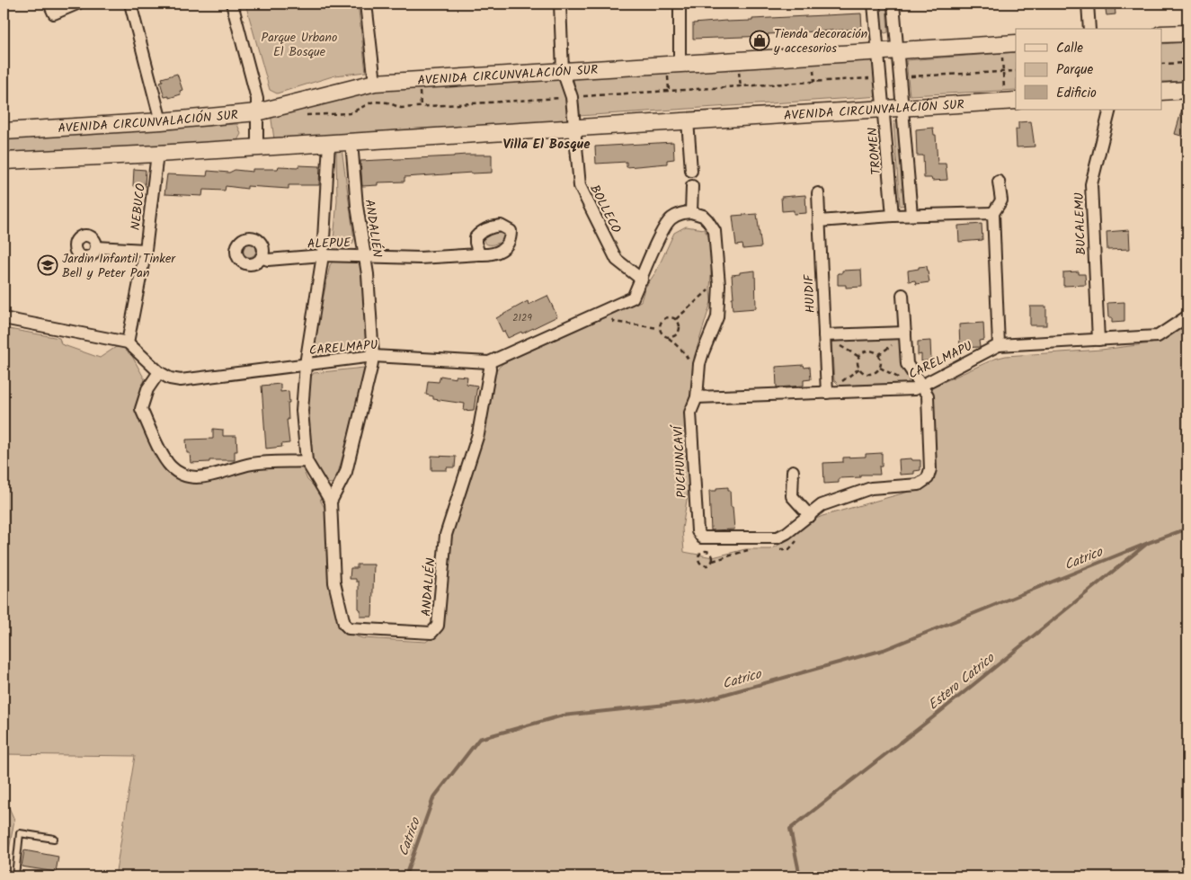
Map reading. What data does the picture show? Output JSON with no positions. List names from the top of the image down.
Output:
{
  "streets": {
    "main road": ["AVENIDA CIRCUNVALACIÓN SUR"],
    "street": [
      "TROMEN",
      "NEBUCO",
      "BOLLECO",
      "BUCALEMU",
      "ANDALIÉN",
      "ALEPUE",
      "HUIDIF",
      "CARELMAPU",
      "PUCHUNCAVÍ"
    ]
  },
  "crossings": [
    ["AVENIDA CIRCUNVALACIÓN SUR", "TROMEN"],
    ["AVENIDA CIRCUNVALACIÓN SUR", "NEBUCO"],
    ["AVENIDA CIRCUNVALACIÓN SUR", "BOLLECO"],
    ["AVENIDA CIRCUNVALACIÓN SUR", "ANDALIÉN"],
    ["NEBUCO", "CARELMAPU"],
    ["BOLLECO", "CARELMAPU"],
    ["BUCALEMU", "CARELMAPU"],
    ["ANDALIÉN", "ALEPUE"],
    ["ANDALIÉN", "CARELMAPU"],
    ["HUIDIF", "CARELMAPU"],
    ["CARELMAPU", "PUCHUNCAVÍ"]
  ],
  "districts": ["Villa El Bosque"],
  "water": ["Catrico", "Estero Catrico"],
  "parks": ["Parque Urbano El Bosque"],
  "places": {
    "shop": ["Tienda decoración y accesorios"],
    "school or university": ["Jardin Infantil Tinker Bell y Peter Pan"]
  },
  "house_numbers": ["2129"],
  "legend": ["Calle", "Parque", "Edificio"]
}
